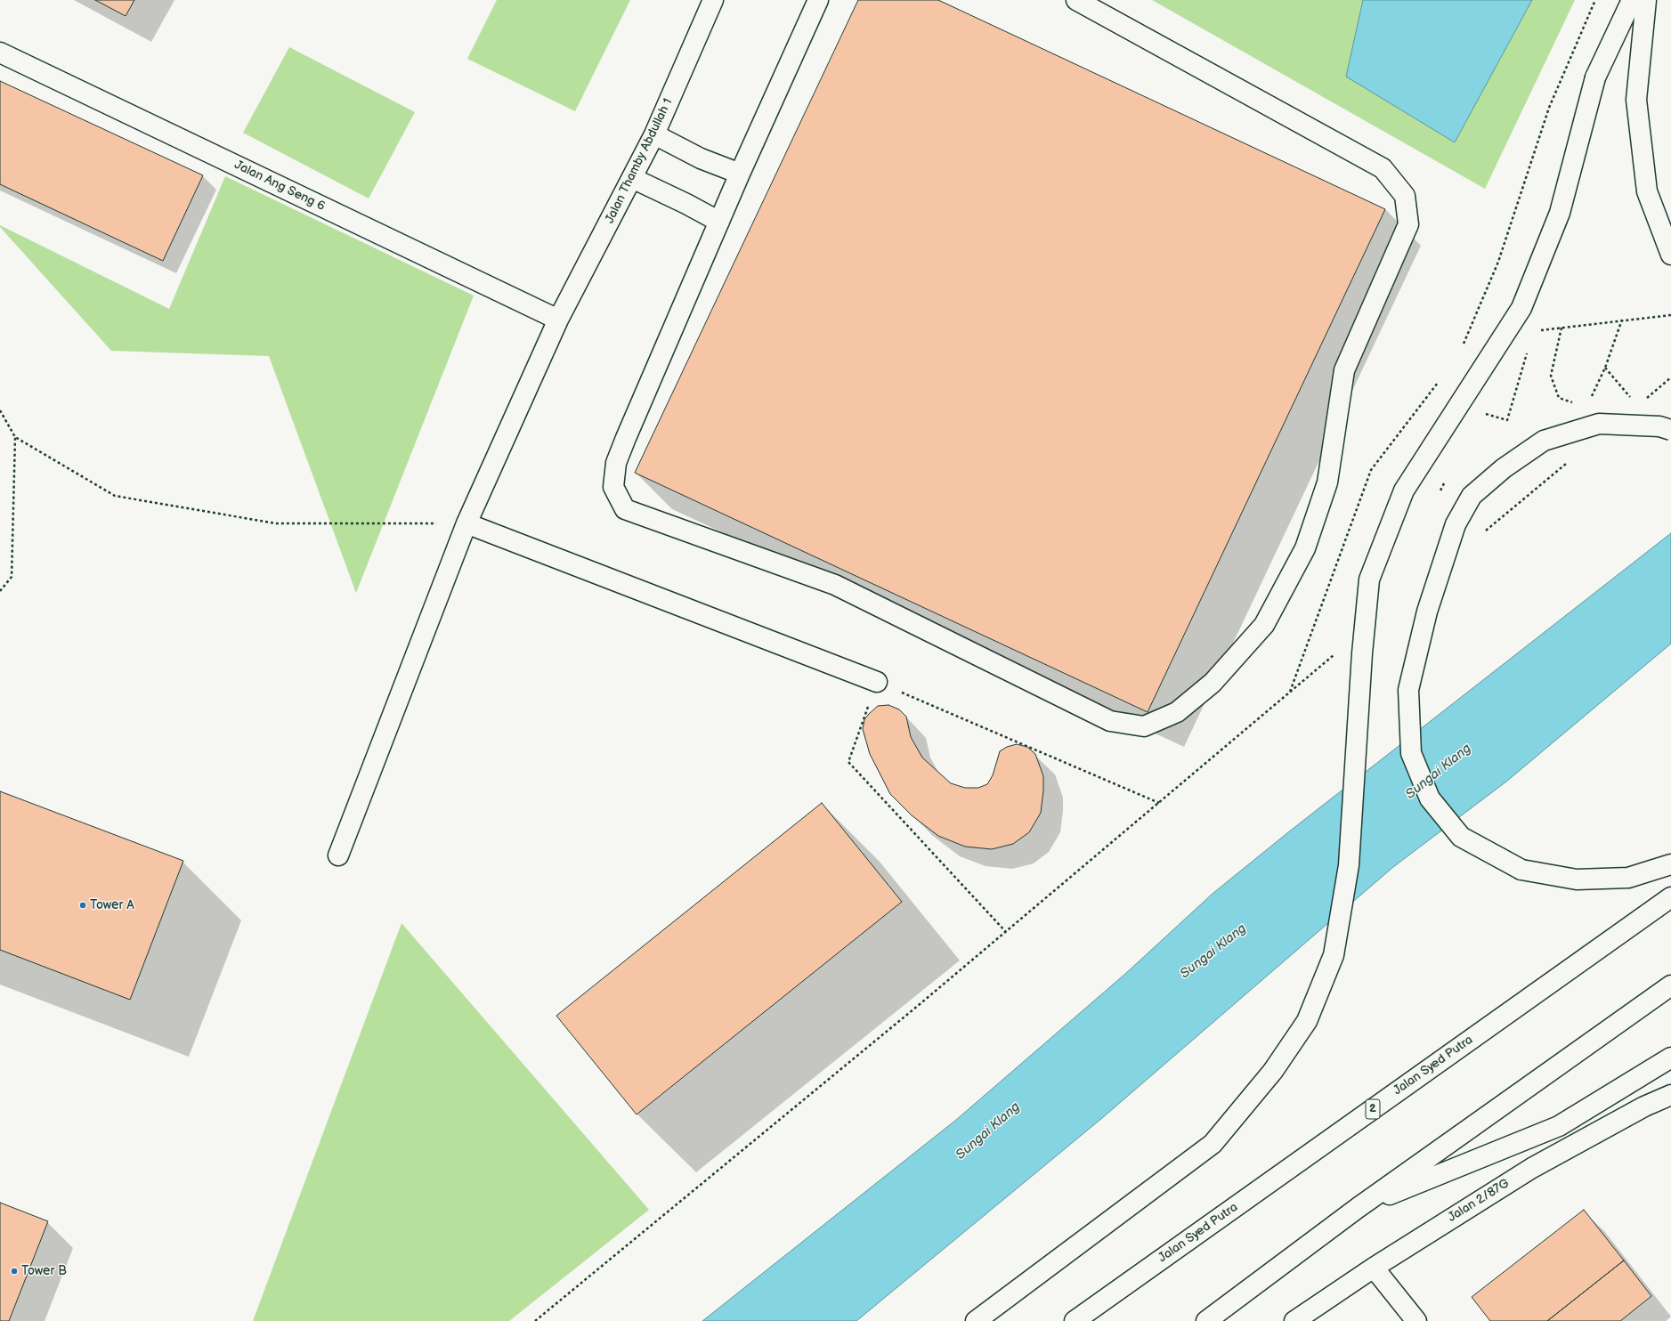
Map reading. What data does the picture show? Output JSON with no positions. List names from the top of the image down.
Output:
{
  "streets": {
    "main road": [
      "Jalan Thamby Abdullah 1",
      "Jalan Ang Seng 6",
      "Jalan Syed Putra",
      "2",
      "Jalan 2/87G"
    ]
  },
  "crossings": [
    ["Jalan Thamby Abdullah 1", "Jalan Ang Seng 6"]
  ],
  "water": ["Sungai Klang"],
  "places": ["Tower A", "Tower B"]
}
